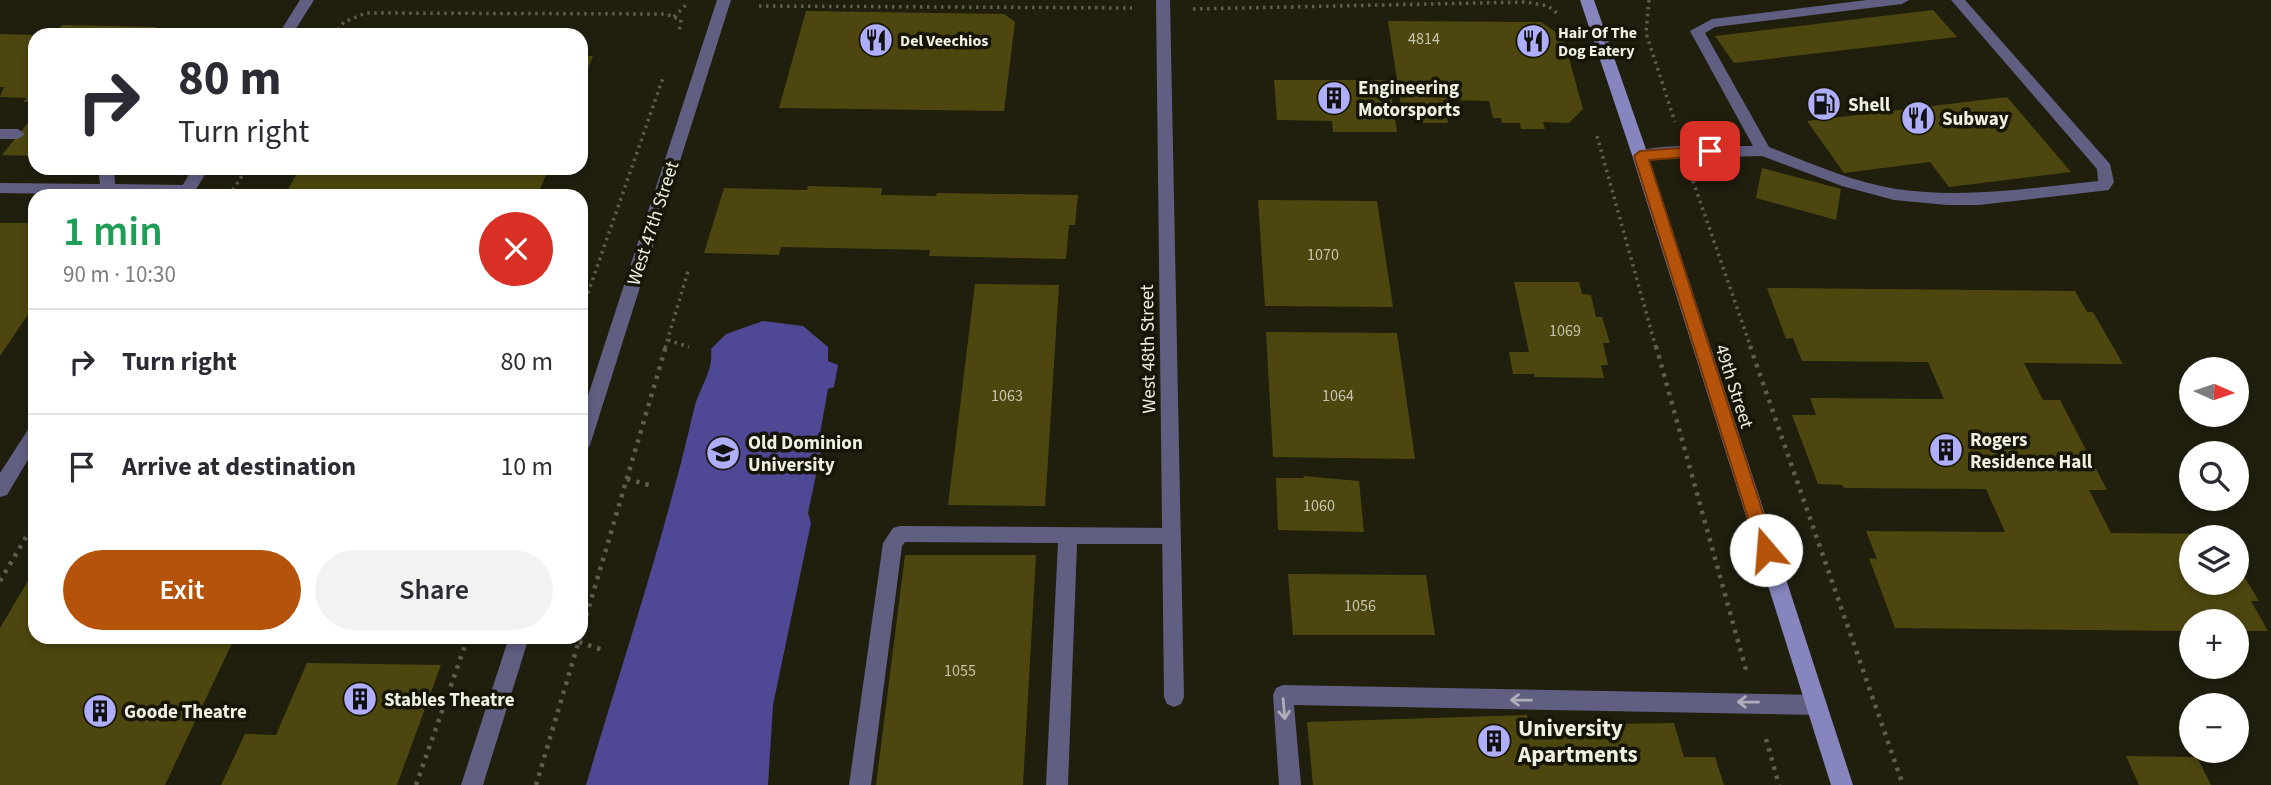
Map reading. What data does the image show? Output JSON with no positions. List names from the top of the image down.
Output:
{
  "streets": {
    "street": ["West 47th Street", "West 48th Street", "49th Street"]
  },
  "places": {
    "restaurant": ["Del Veechios", "Hair Of The Dog Eatery", "Subway"],
    "building": [
      "Engineering Motorsports",
      "Rogers Residence Hall",
      "Stables Theatre",
      "Goode Theatre",
      "University Apartments"
    ],
    "fuel station": ["Shell"],
    "school or university": ["Old Dominion University"]
  },
  "house_numbers": [
    "4814",
    "1070",
    "1069",
    "1063",
    "1064",
    "1060",
    "1056",
    "1055"
  ],
  "north": "right",
  "page": {
    "turn": ["80 m", "Turn right"],
    "heading": ["1 min", "90 m · 10:30"],
    "list": [
      {
        "name": "Turn right",
        "value": "80 m"
      },
      {
        "name": "Arrive at destination",
        "value": "10 m"
      }
    ],
    "map_buttons": ["+", "−"],
    "buttons": ["Exit", "Share"]
  }
}
